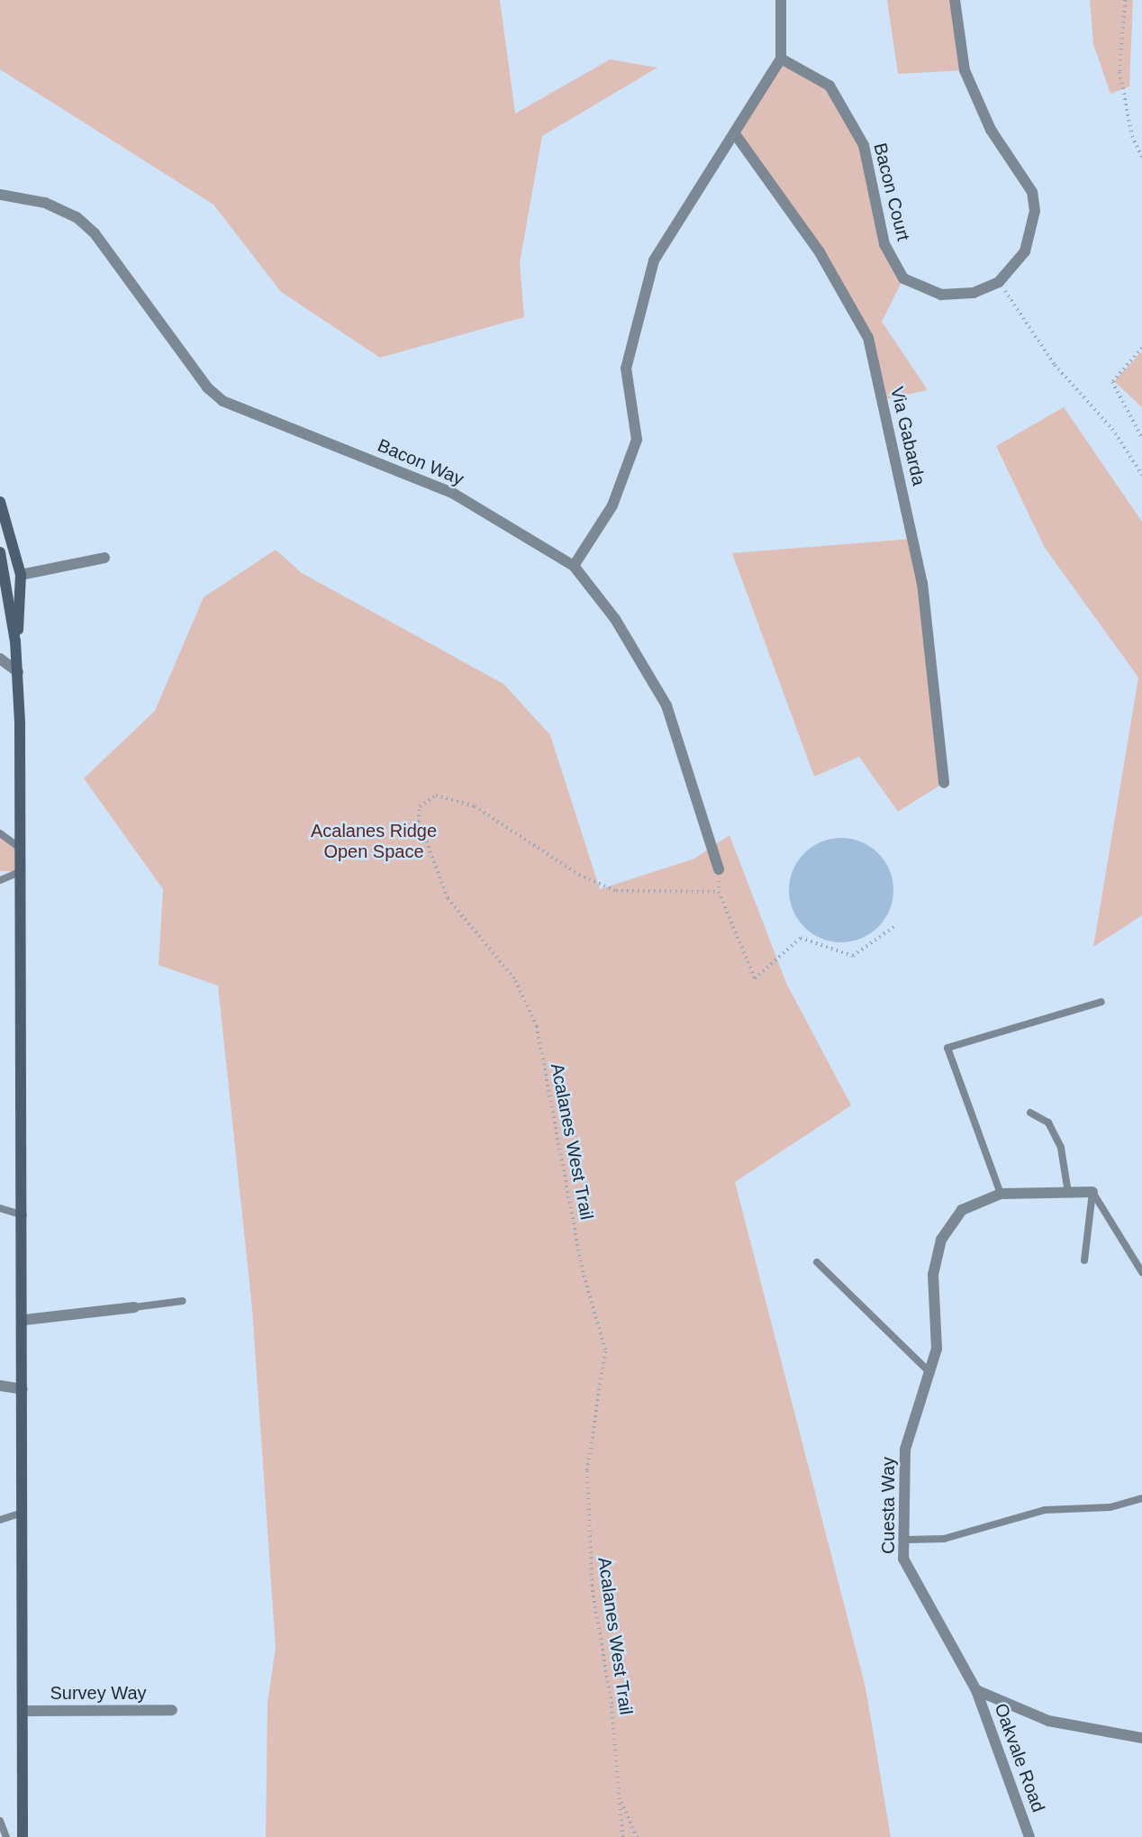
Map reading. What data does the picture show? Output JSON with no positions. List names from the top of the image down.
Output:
{
  "streets": {
    "street": [
      "Bacon Court",
      "Via Gabarda",
      "Bacon Way",
      "Cuesta Way",
      "Survey Way",
      "Oakvale Road"
    ],
    "path": ["Acalanes West Trail"]
  },
  "crossings": [
    ["Cuesta Way", "Oakvale Road"]
  ],
  "parks": ["Acalanes Ridge Open Space"]
}
